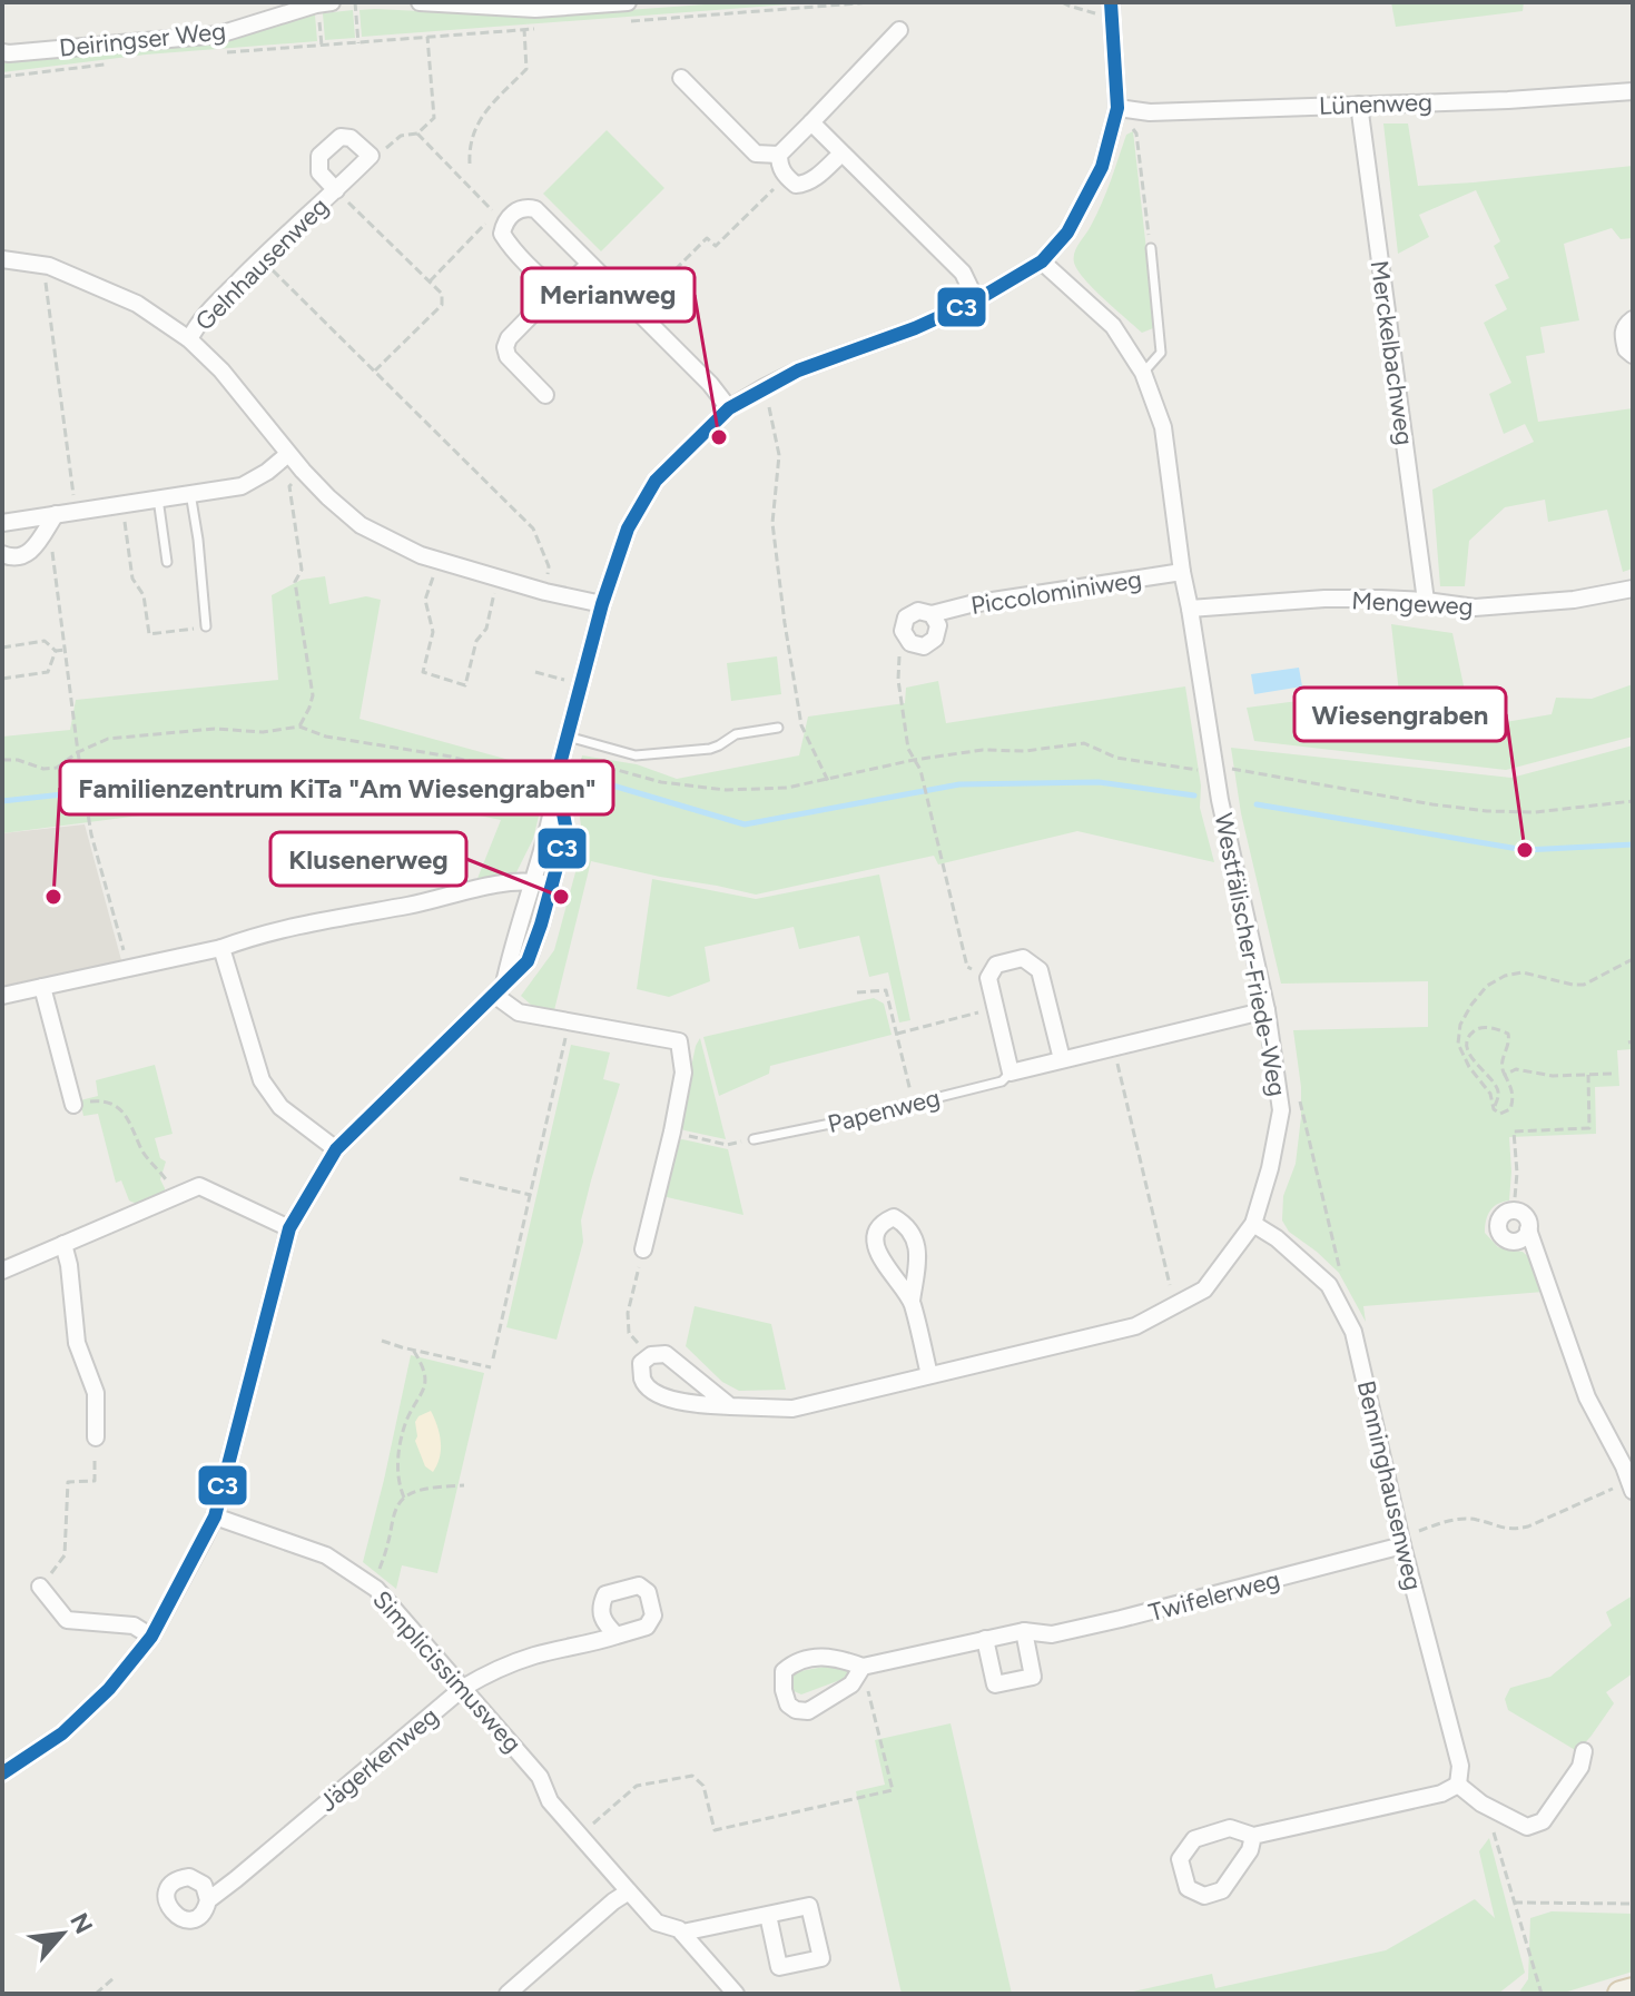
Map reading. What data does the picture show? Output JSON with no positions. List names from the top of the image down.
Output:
{
  "streets": {
    "street": [
      "Deiringser Weg",
      "Lünenweg",
      "Gelnhausenweg",
      "Merckelbachweg",
      "Piccolominiweg",
      "Mengeweg",
      "Westfälischer-Friede-Weg",
      "Papenweg",
      "Benninghausenweg",
      "Twifelerweg",
      "Simplicissimusweg",
      "Jägerkenweg"
    ]
  },
  "crossings": [
    ["Lünenweg", "Merckelbachweg"],
    ["Merckelbachweg", "Mengeweg"],
    ["Piccolominiweg", "Westfälischer-Friede-Weg"],
    ["Mengeweg", "Westfälischer-Friede-Weg"],
    ["Westfälischer-Friede-Weg", "Papenweg"],
    ["Westfälischer-Friede-Weg", "Benninghausenweg"],
    ["Benninghausenweg", "Twifelerweg"],
    ["Simplicissimusweg", "Jägerkenweg"]
  ],
  "places": [
    "Merianweg",
    "Wiesengraben",
    "Familienzentrum KiTa \"Am Wiesengraben\"",
    "Klusenerweg"
  ],
  "lines": ["transit line C3"],
  "north": "top right"
}
